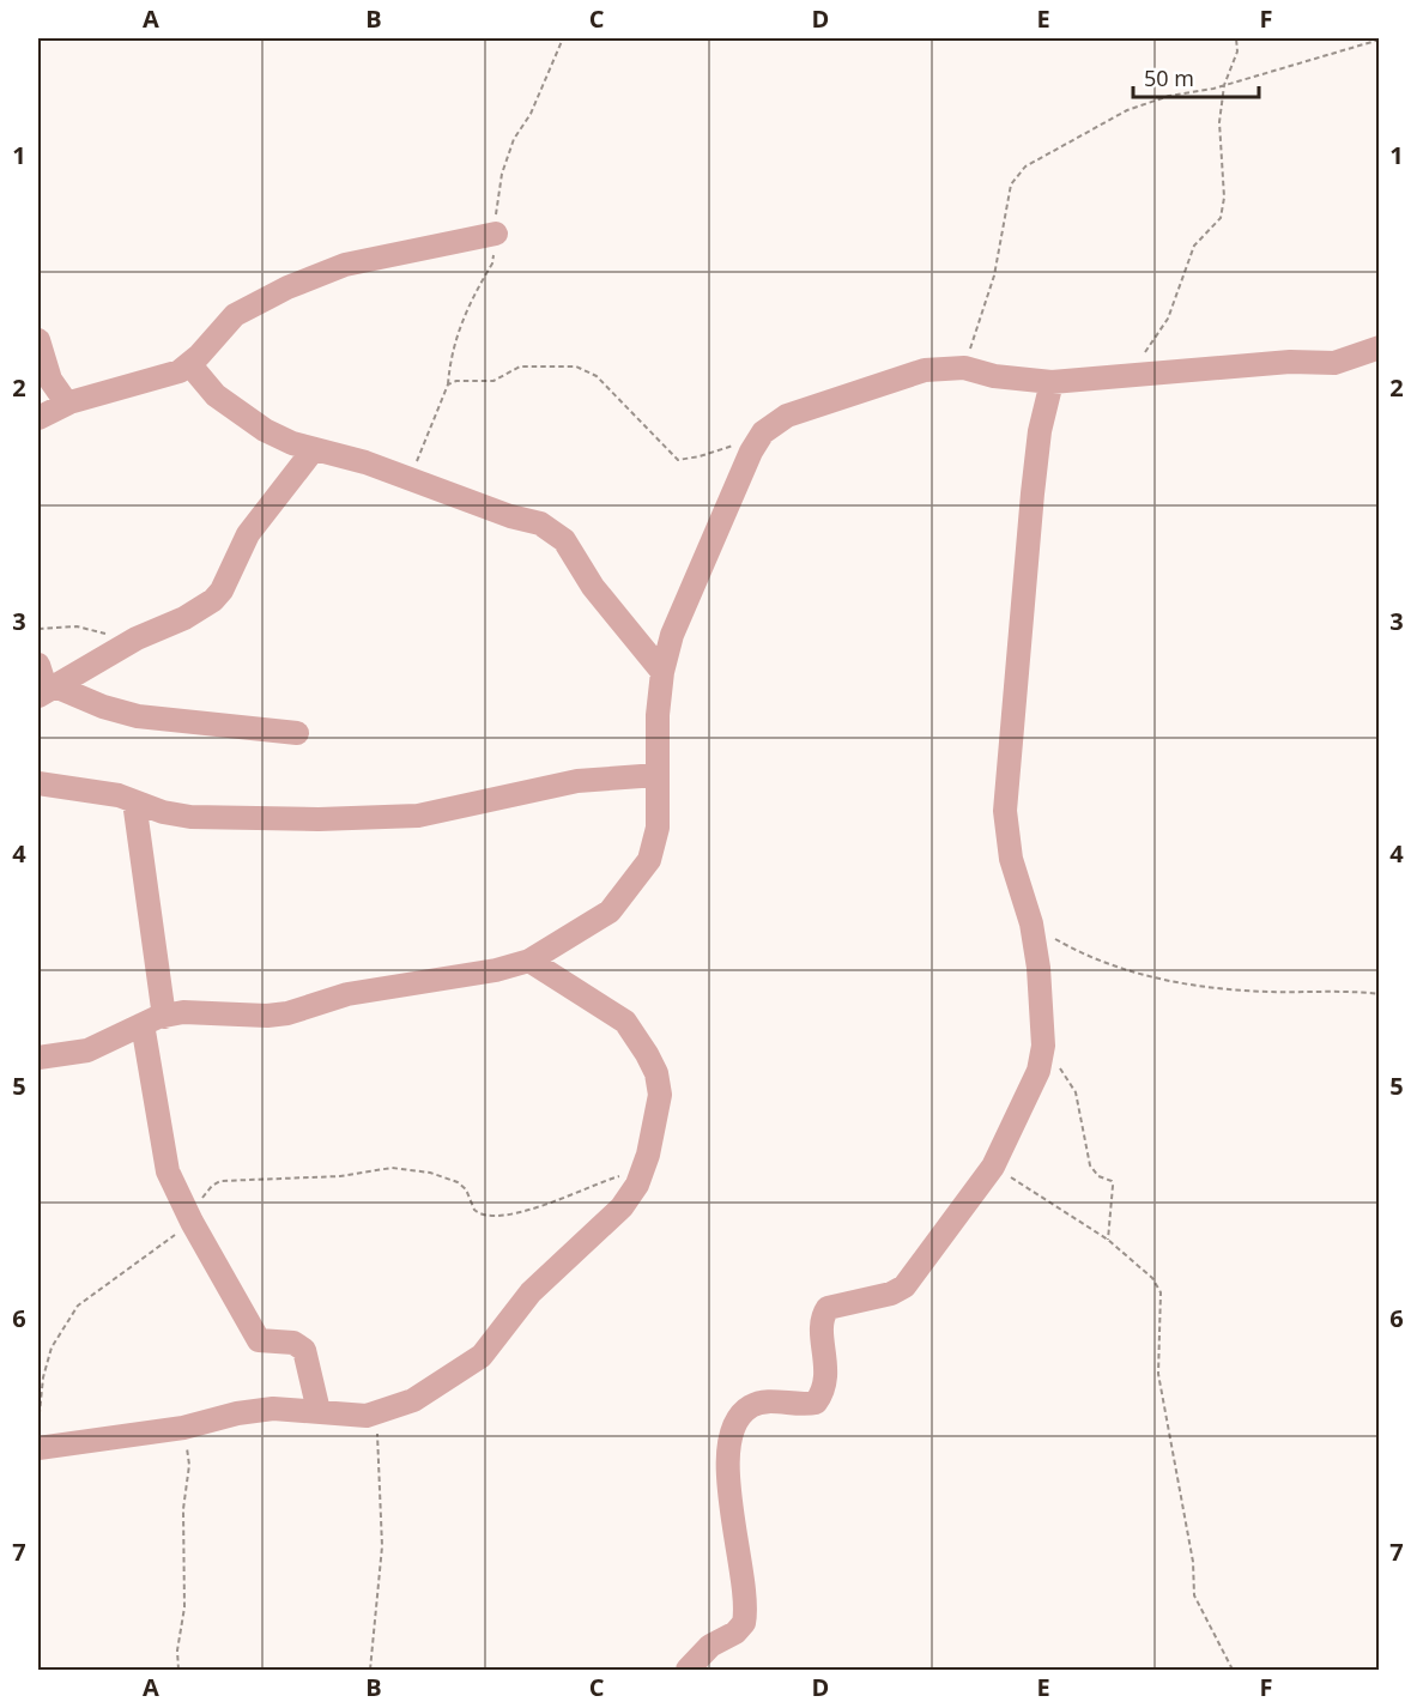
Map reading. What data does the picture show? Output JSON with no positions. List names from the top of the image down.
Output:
{
  "scale_bar": "50 m",
  "grid": {
    "columns": [
      "A",
      "B",
      "C",
      "D",
      "E",
      "F"
    ],
    "rows": [
      "1",
      "2",
      "3",
      "4",
      "5",
      "6",
      "7"
    ]
  }
}
